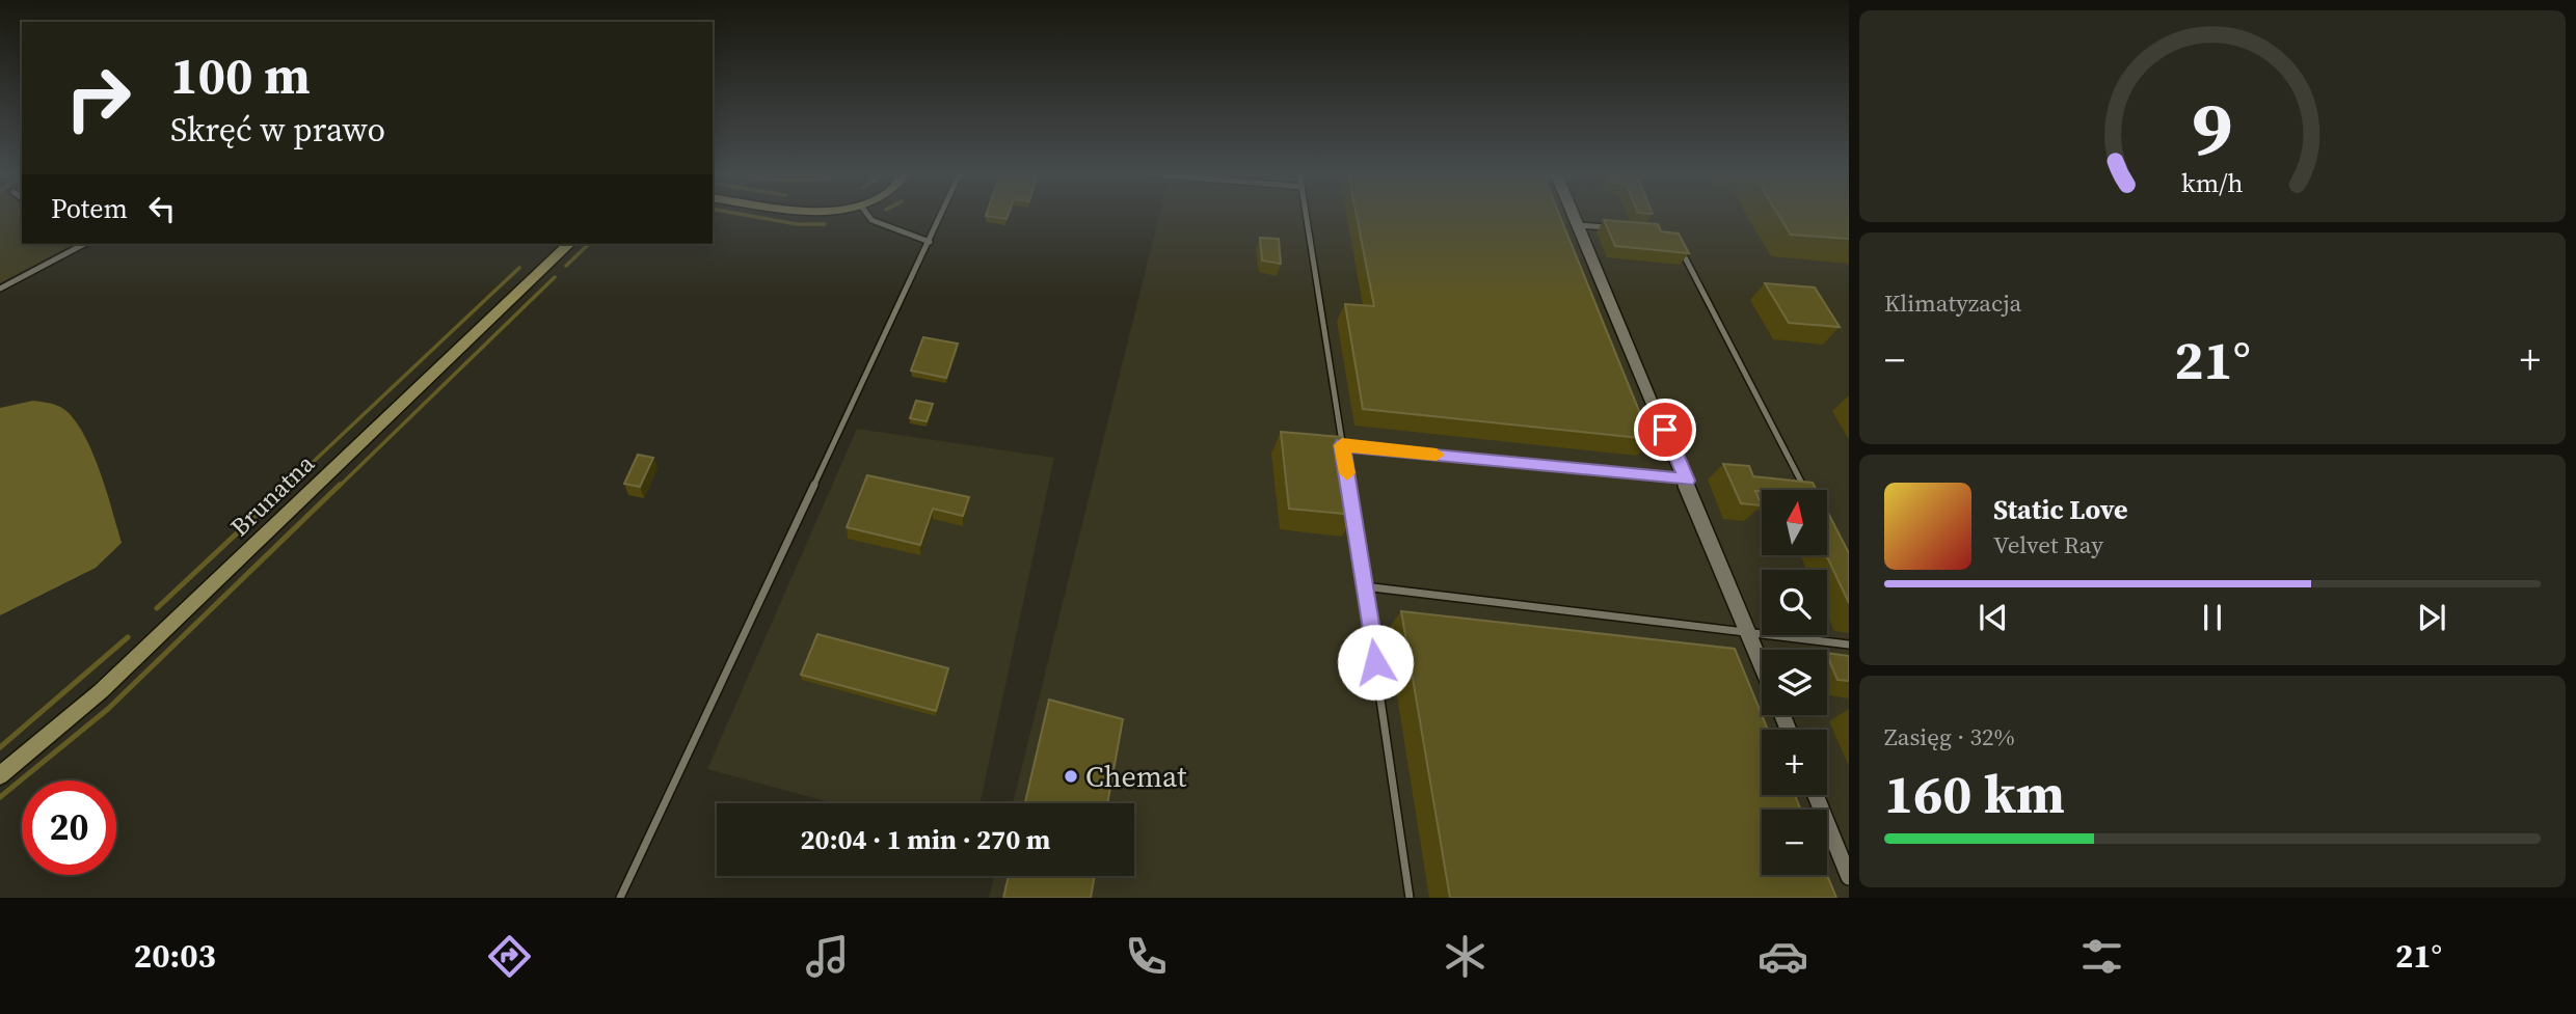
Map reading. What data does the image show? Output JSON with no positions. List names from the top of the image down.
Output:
{
  "streets": {
    "street": ["Brunatna"]
  },
  "places": ["Chemat"],
  "north": "top",
  "page": {
    "turn": ["100 m", "Skręć w prawo"],
    "then": "Potem",
    "tile": [
      "Klimatyzacja",
      ["Zasięg · 32%", "160 km"]
    ],
    "heat": ["−", "21°", "+"],
    "song": ["Static Love", "Velvet Ray"],
    "map_buttons": ["+", "−"],
    "limit": "20",
    "trip": "20:04 · 1 min · 270 m",
    "tabs": ["20:03", "21°"],
    "gauge": ["9", "km/h"]
  }
}
